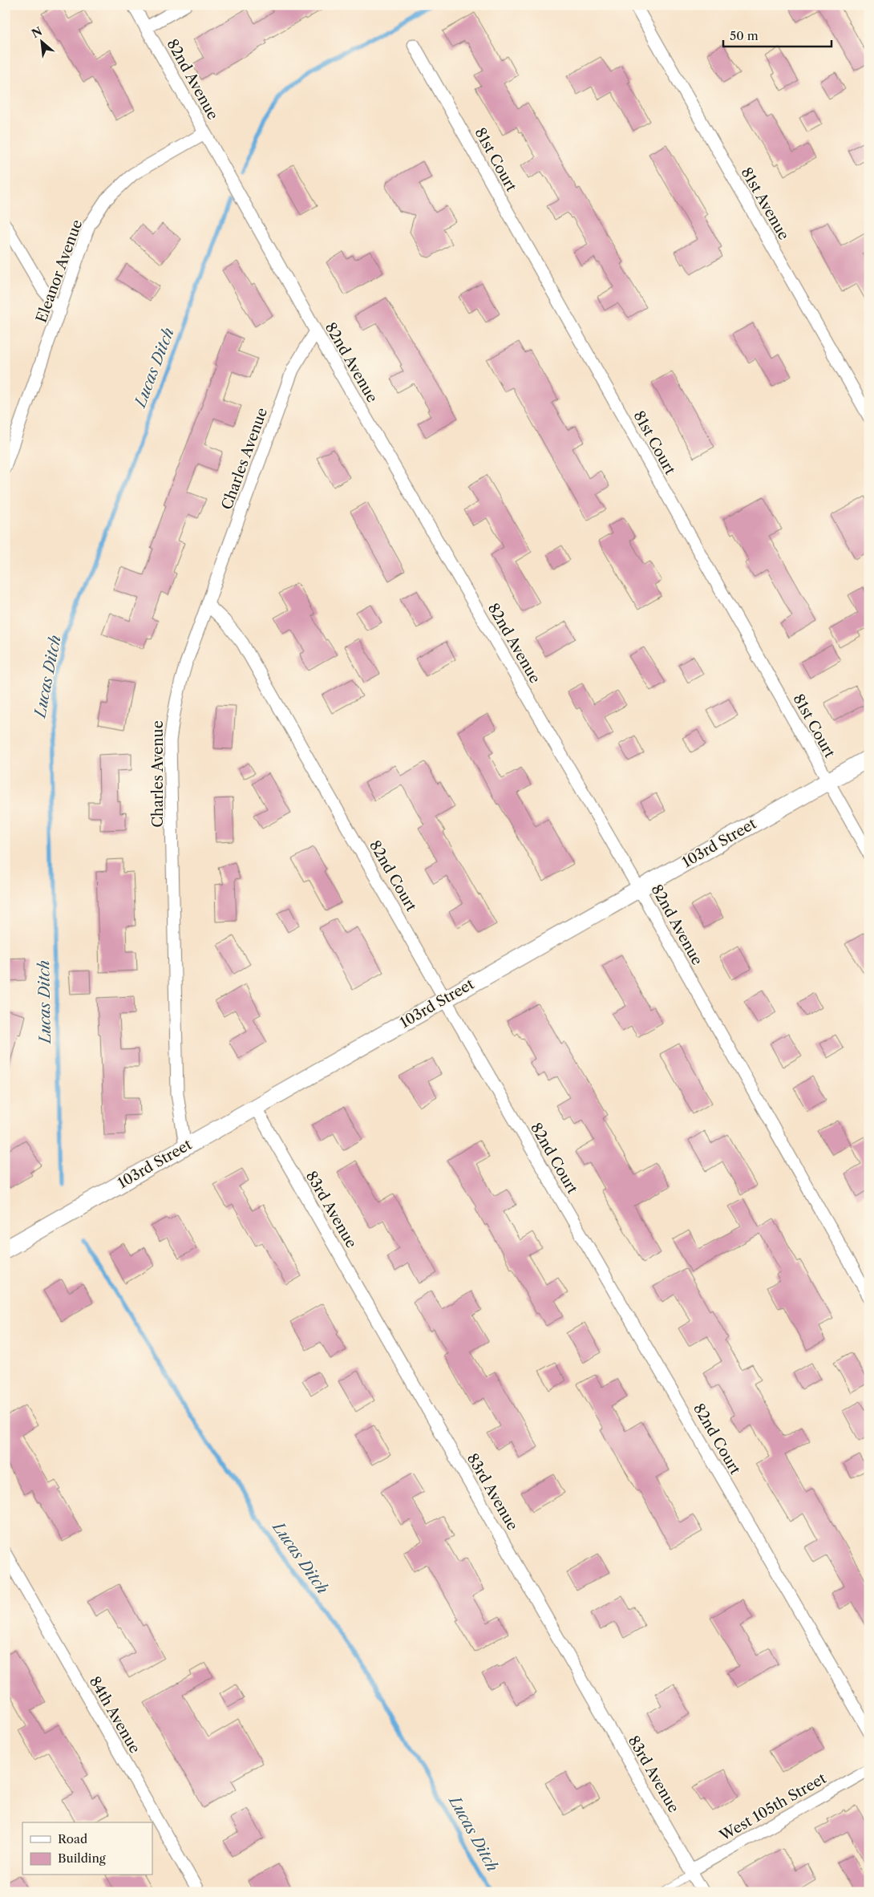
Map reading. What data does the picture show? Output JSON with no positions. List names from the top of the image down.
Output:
{
  "streets": {
    "street": [
      "82nd Avenue",
      "81st Court",
      "81st Avenue",
      "Eleanor Avenue",
      "Charles Avenue",
      "103rd Street",
      "82nd Court",
      "83rd Avenue",
      "84th Avenue",
      "West 105th Street"
    ]
  },
  "crossings": [
    ["82nd Avenue", "Eleanor Avenue"],
    ["82nd Avenue", "Charles Avenue"],
    ["82nd Avenue", "103rd Street"],
    ["81st Court", "103rd Street"],
    ["Charles Avenue", "103rd Street"],
    ["Charles Avenue", "82nd Court"],
    ["103rd Street", "82nd Court"],
    ["103rd Street", "83rd Avenue"],
    ["83rd Avenue", "West 105th Street"]
  ],
  "water": ["Lucas Ditch"],
  "legend": ["Road", "Building"],
  "scale_bar": "50 m",
  "north": "top left"
}
